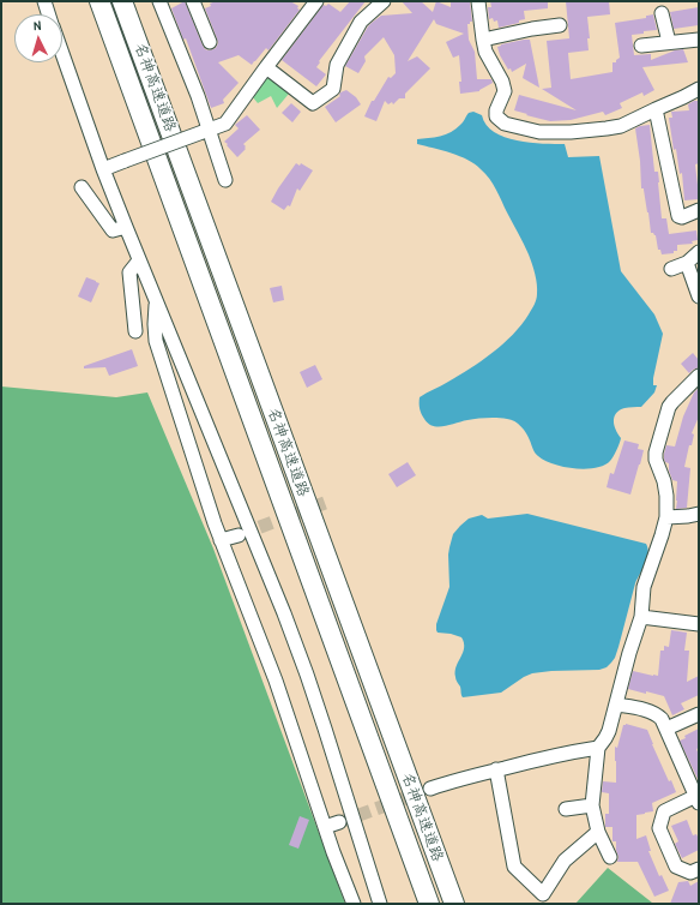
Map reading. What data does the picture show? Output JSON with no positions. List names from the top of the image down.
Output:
{
  "streets": {
    "highway": ["名神高速道路"]
  },
  "north": "top"
}
